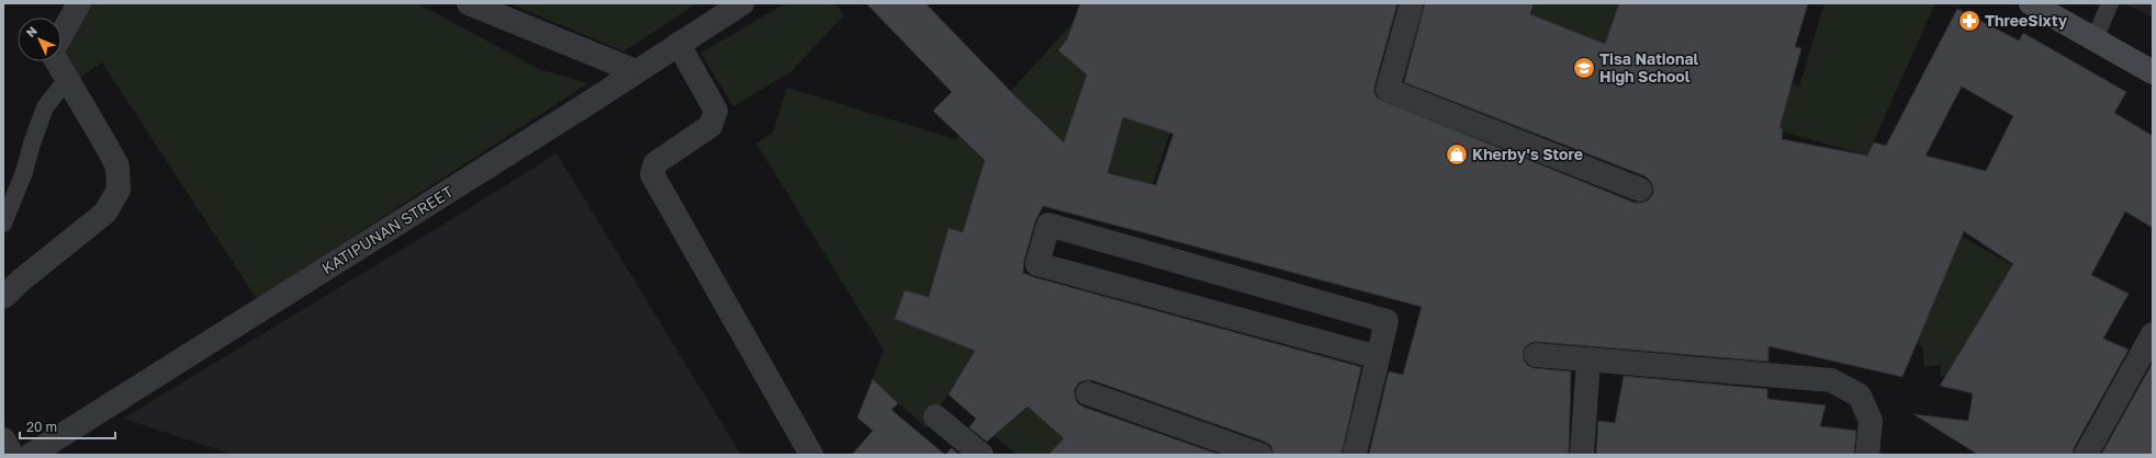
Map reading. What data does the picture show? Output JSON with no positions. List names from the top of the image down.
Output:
{
  "streets": {
    "street": ["KATIPUNAN STREET"]
  },
  "places": {
    "pharmacy": ["ThreeSixty"],
    "school or university": ["Tisa National High School"],
    "shop": ["Kherby's Store"]
  },
  "scale_bar": "20 m",
  "north": "top left"
}
